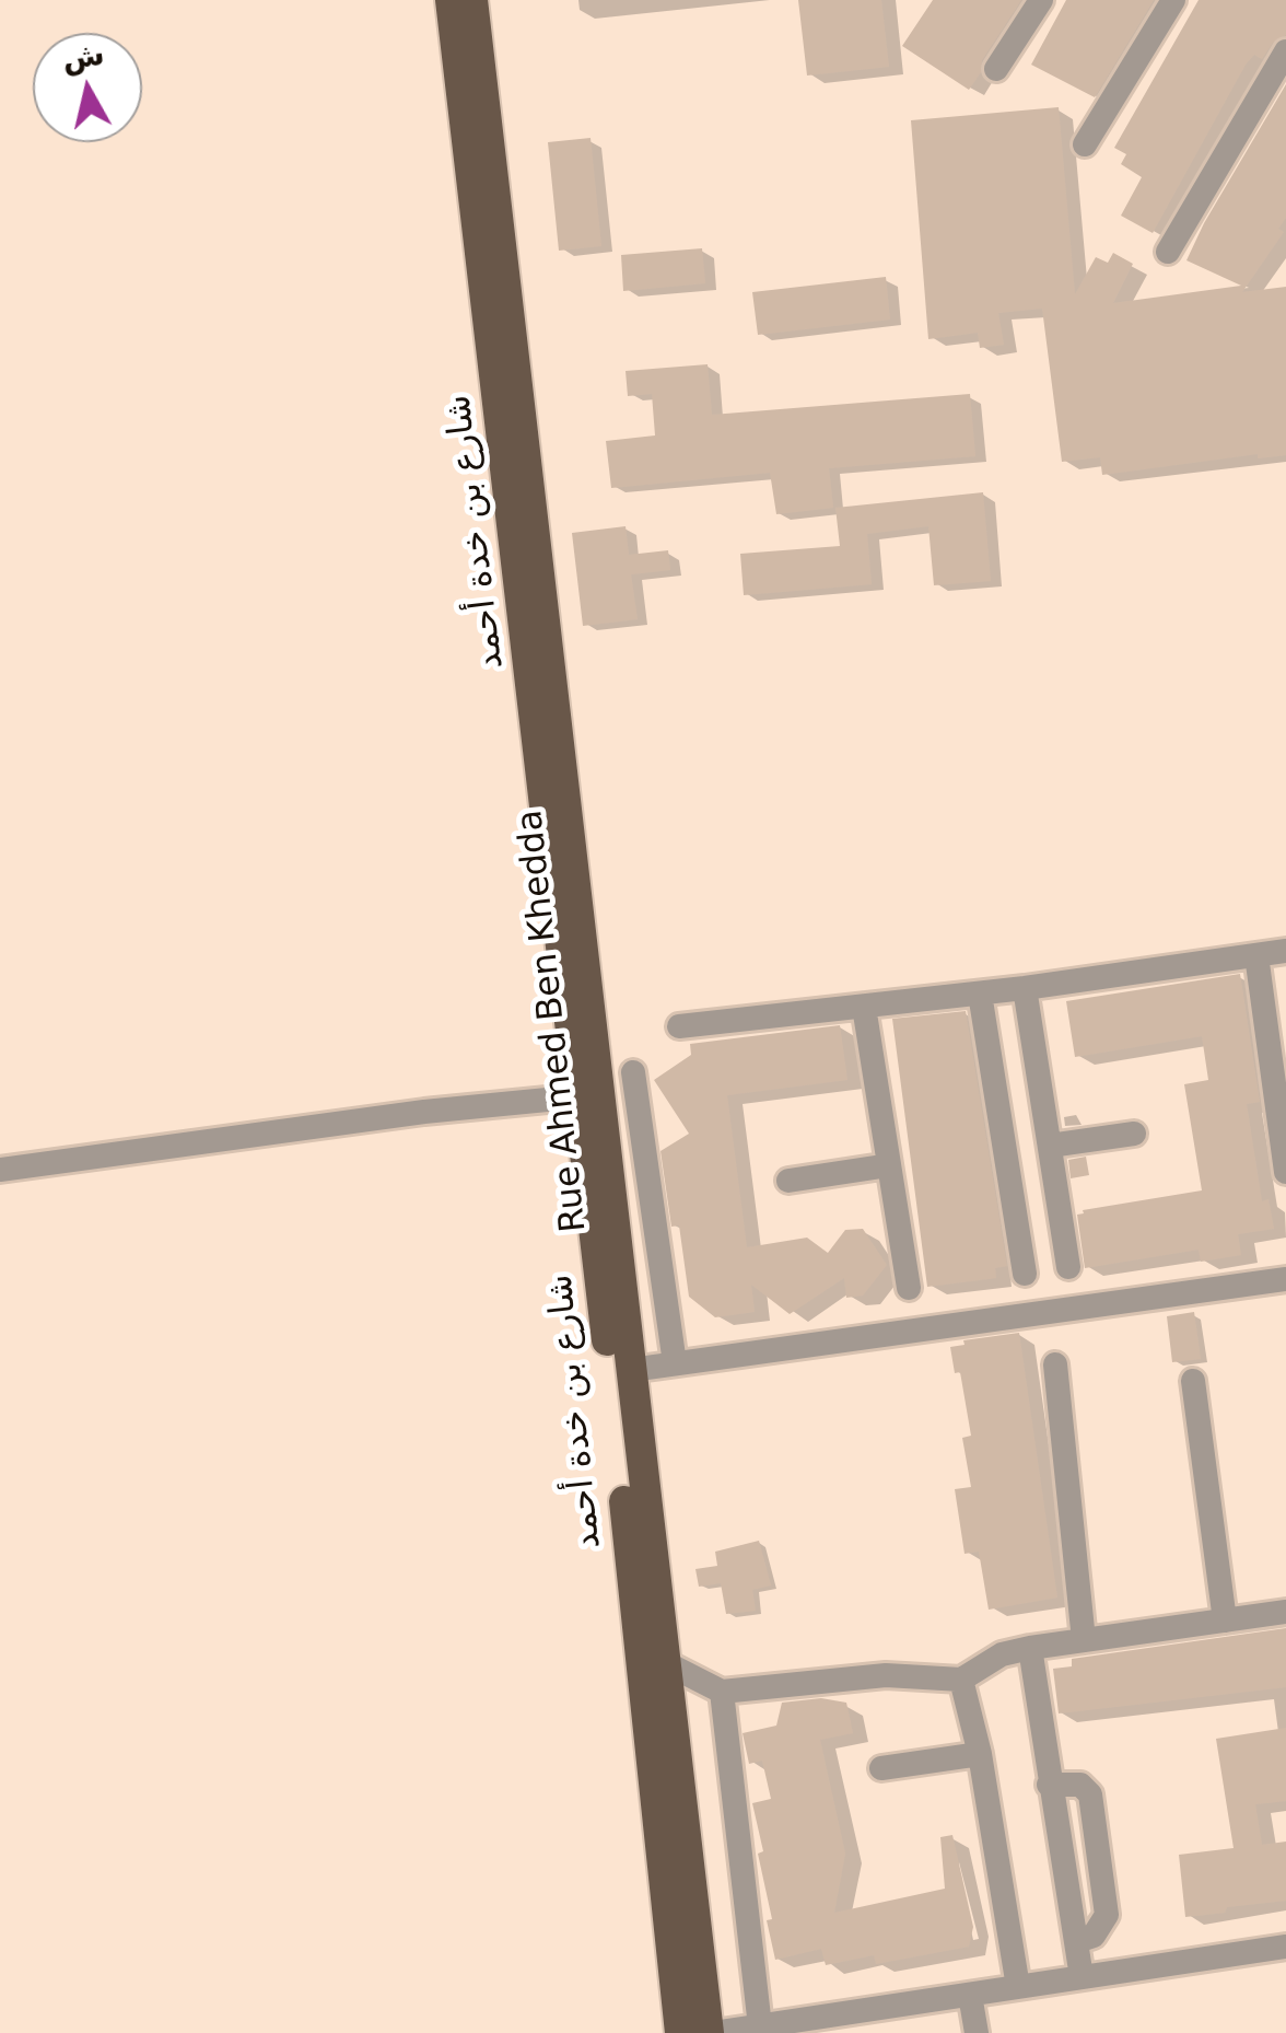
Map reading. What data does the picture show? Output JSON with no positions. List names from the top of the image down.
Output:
{
  "streets": {
    "main road": ["شارع بن خدة أحمد", "Rue Ahmed Ben Khedda"]
  },
  "north": "top"
}
